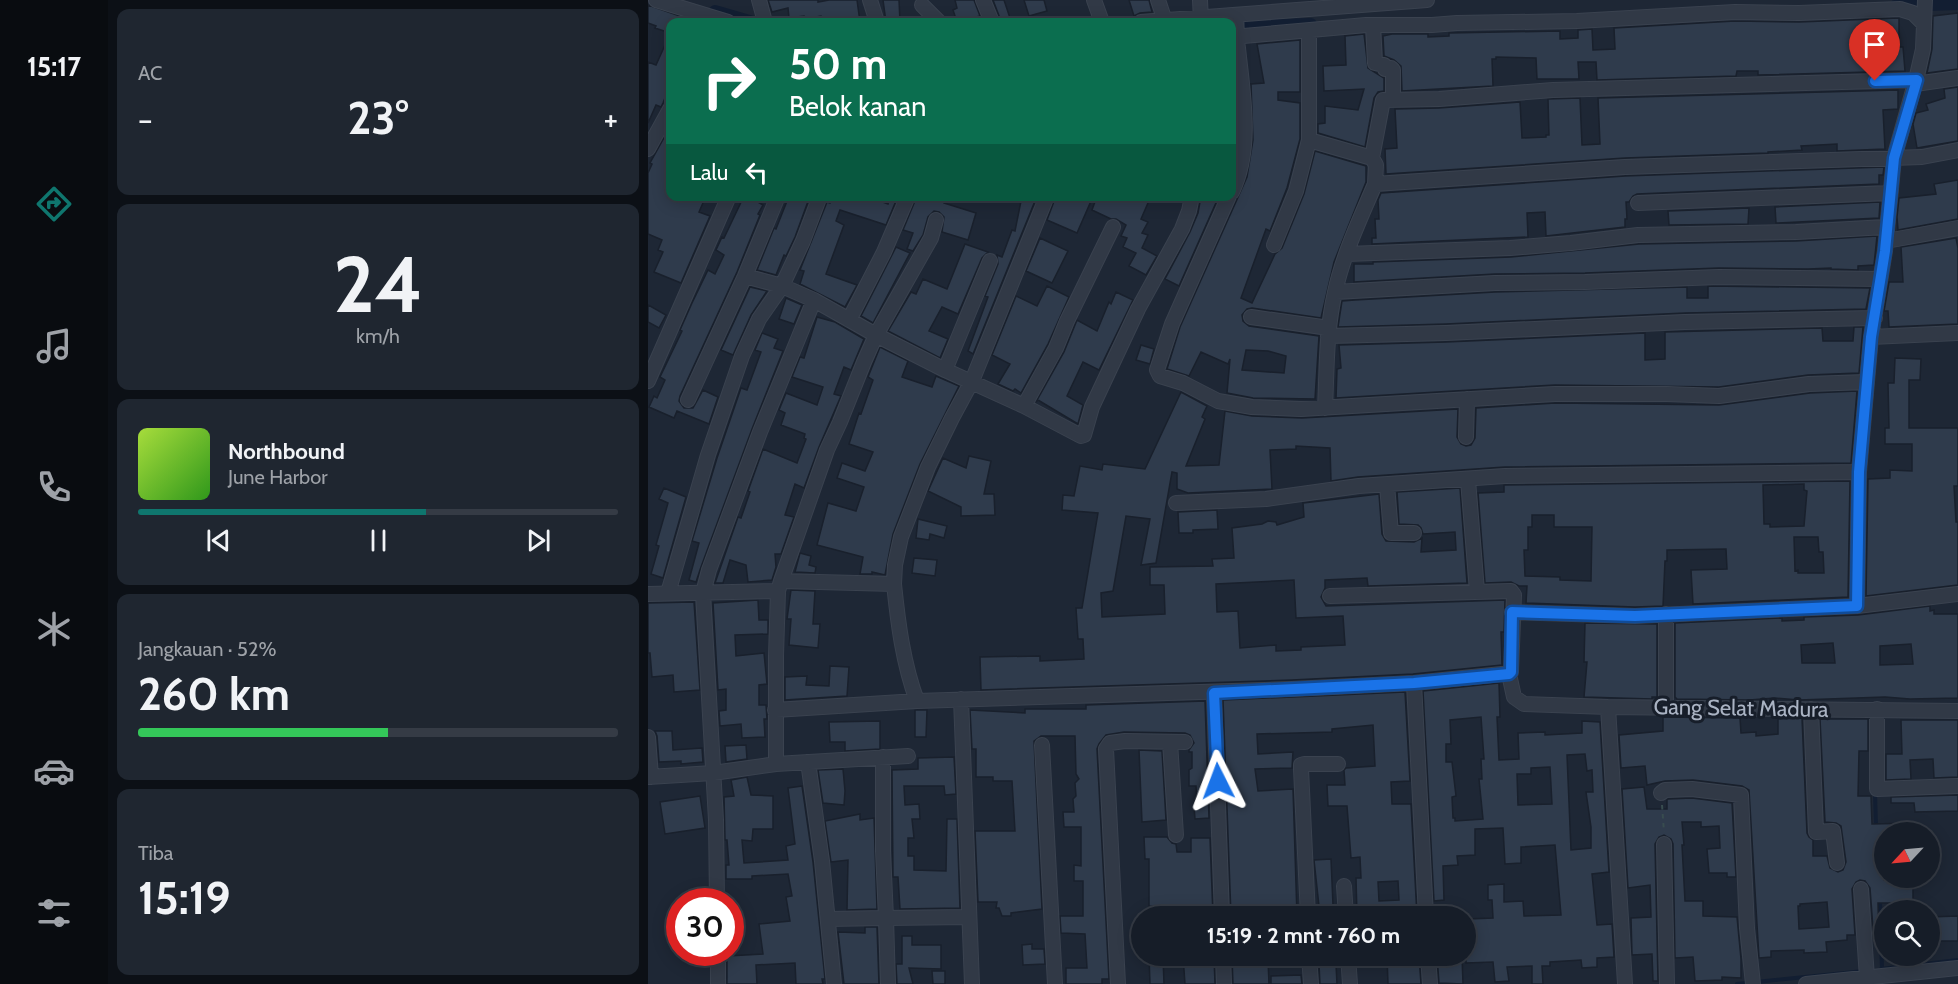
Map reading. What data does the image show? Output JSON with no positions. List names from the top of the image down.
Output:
{
  "streets": {
    "street": ["Gang Selat Madura"]
  },
  "north": "bottom left",
  "page": {
    "tabs": "15:17",
    "tile": [
      "AC",
      ["24", "km/h"],
      ["Jangkauan · 52%", "260 km"],
      ["Tiba", "15:19"]
    ],
    "turn": ["50 m", "Belok kanan"],
    "heat": ["−", "23°", "+"],
    "then": "Lalu",
    "song": ["Northbound", "June Harbor"],
    "limit": "30",
    "trip": "15:19 · 2 mnt · 760 m"
  }
}
